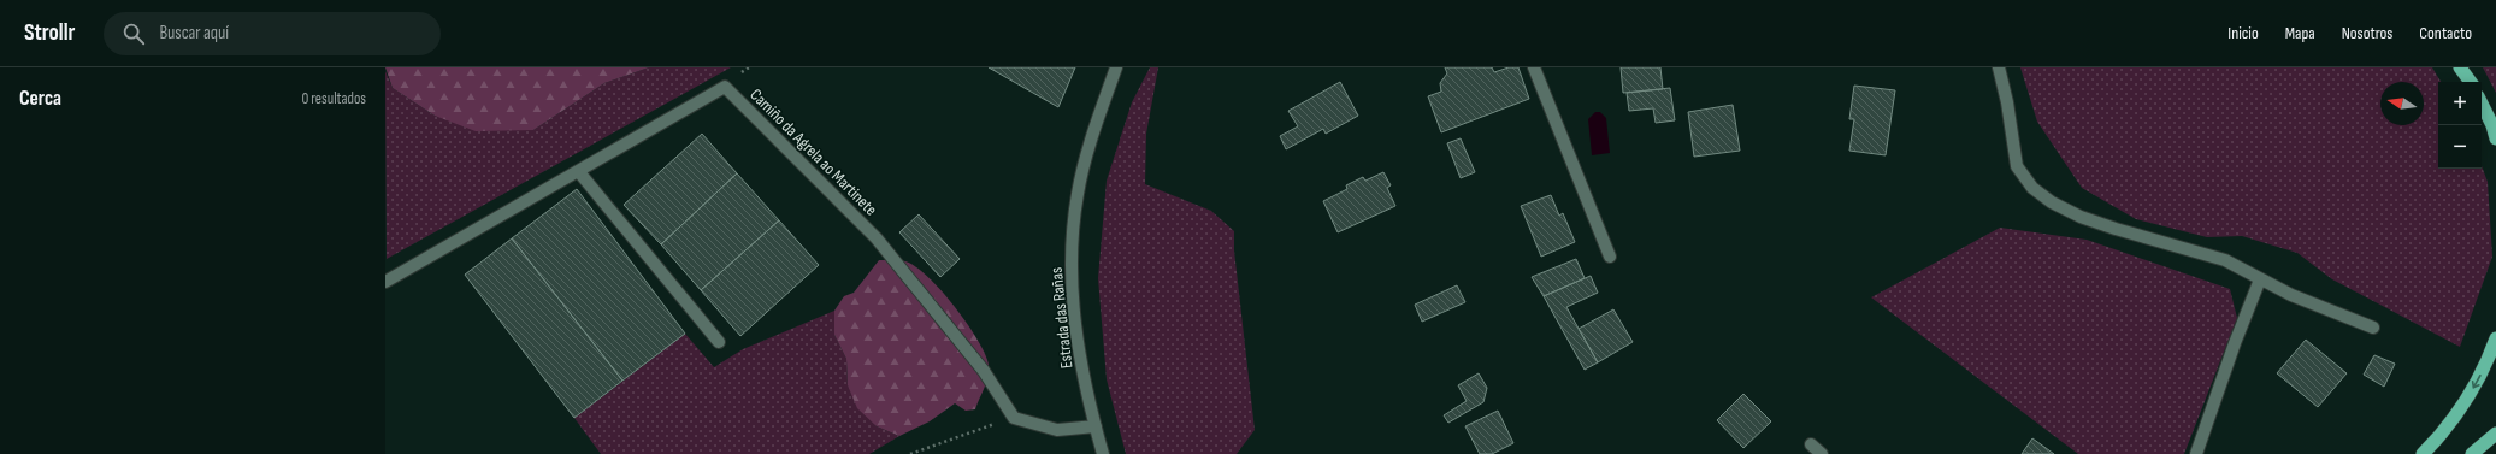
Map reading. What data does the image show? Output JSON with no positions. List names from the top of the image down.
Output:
{
  "streets": {
    "street": ["Camiño da Agrela ao Martinete", "Estrada das Rañas"]
  },
  "north": "left",
  "page": {
    "header": "Strollr",
    "search": "Buscar aquí",
    "nav": [
      "Inicio",
      "Mapa",
      "Nosotros",
      "Contacto"
    ],
    "heading": ["Cerca", "0 resultados"],
    "map_buttons": ["+", "−"]
  }
}
